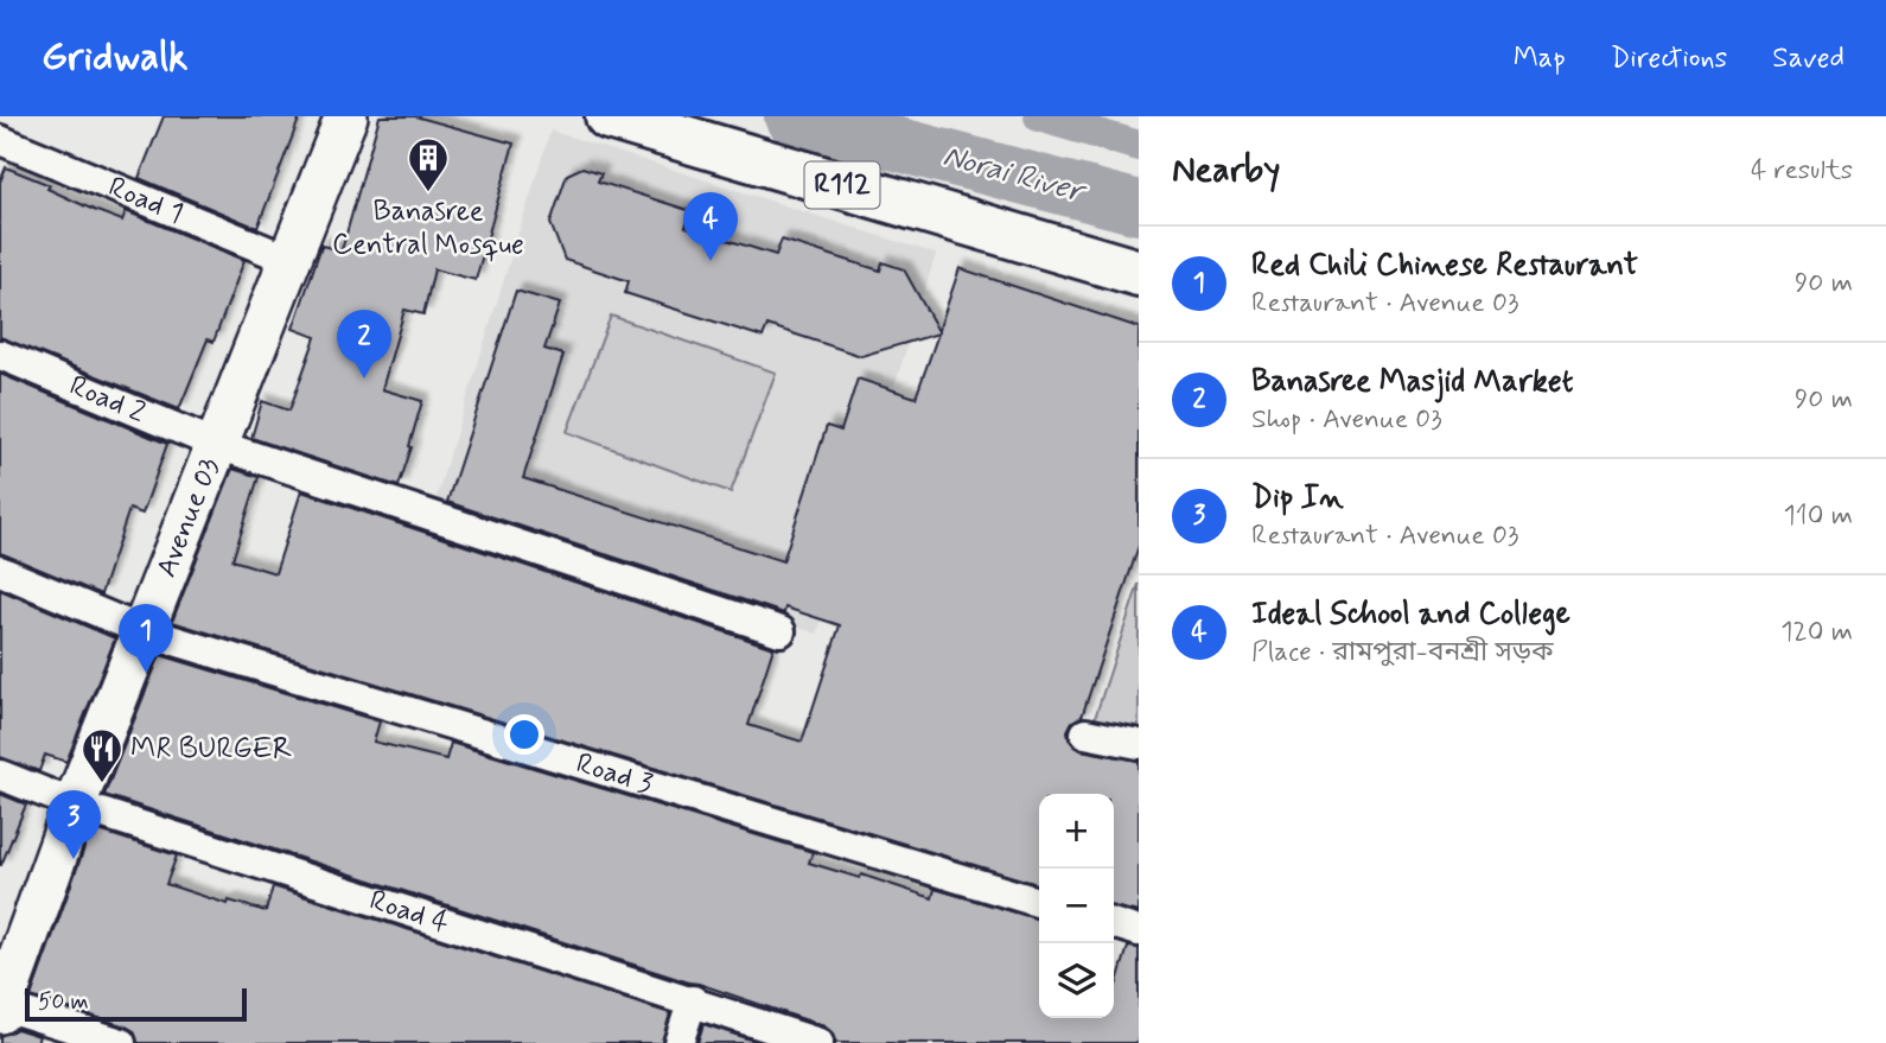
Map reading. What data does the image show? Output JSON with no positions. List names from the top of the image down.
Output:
{
  "streets": {
    "main road": ["R112"],
    "street": [
      "Road 1",
      "Road 2",
      "Avenue 03",
      "Road 3",
      "Road 4"
    ]
  },
  "crossings": [
    ["Road 1", "Avenue 03"],
    ["Road 2", "Avenue 03"],
    ["Avenue 03", "Road 3"],
    ["Avenue 03", "Road 4"]
  ],
  "water": ["Norai River"],
  "places": {
    "building": ["Banasree Central Mosque"],
    "restaurant": ["MR BURGER"]
  },
  "scale_bar": "50 m",
  "page": {
    "header": "Gridwalk",
    "nav": ["Map", "Directions", "Saved"],
    "heading": ["Nearby", "4 results"],
    "pins": [
      "4",
      "2",
      "1",
      "3"
    ],
    "list": [
      {
        "mark": "1",
        "name": "Red Chili Chinese Restaurant",
        "note": "Restaurant · Avenue 03",
        "value": "90 m"
      },
      {
        "mark": "2",
        "name": "Banasree Masjid Market",
        "note": "Shop · Avenue 03",
        "value": "90 m"
      },
      {
        "mark": "3",
        "name": "Dip In",
        "note": "Restaurant · Avenue 03",
        "value": "110 m"
      },
      {
        "mark": "4",
        "name": "Ideal School and College",
        "note": "Place · রামপুরা-বনশ্রী সড়ক",
        "value": "120 m"
      }
    ],
    "map_buttons": ["+", "−"],
    "scale": "50 m"
  }
}
